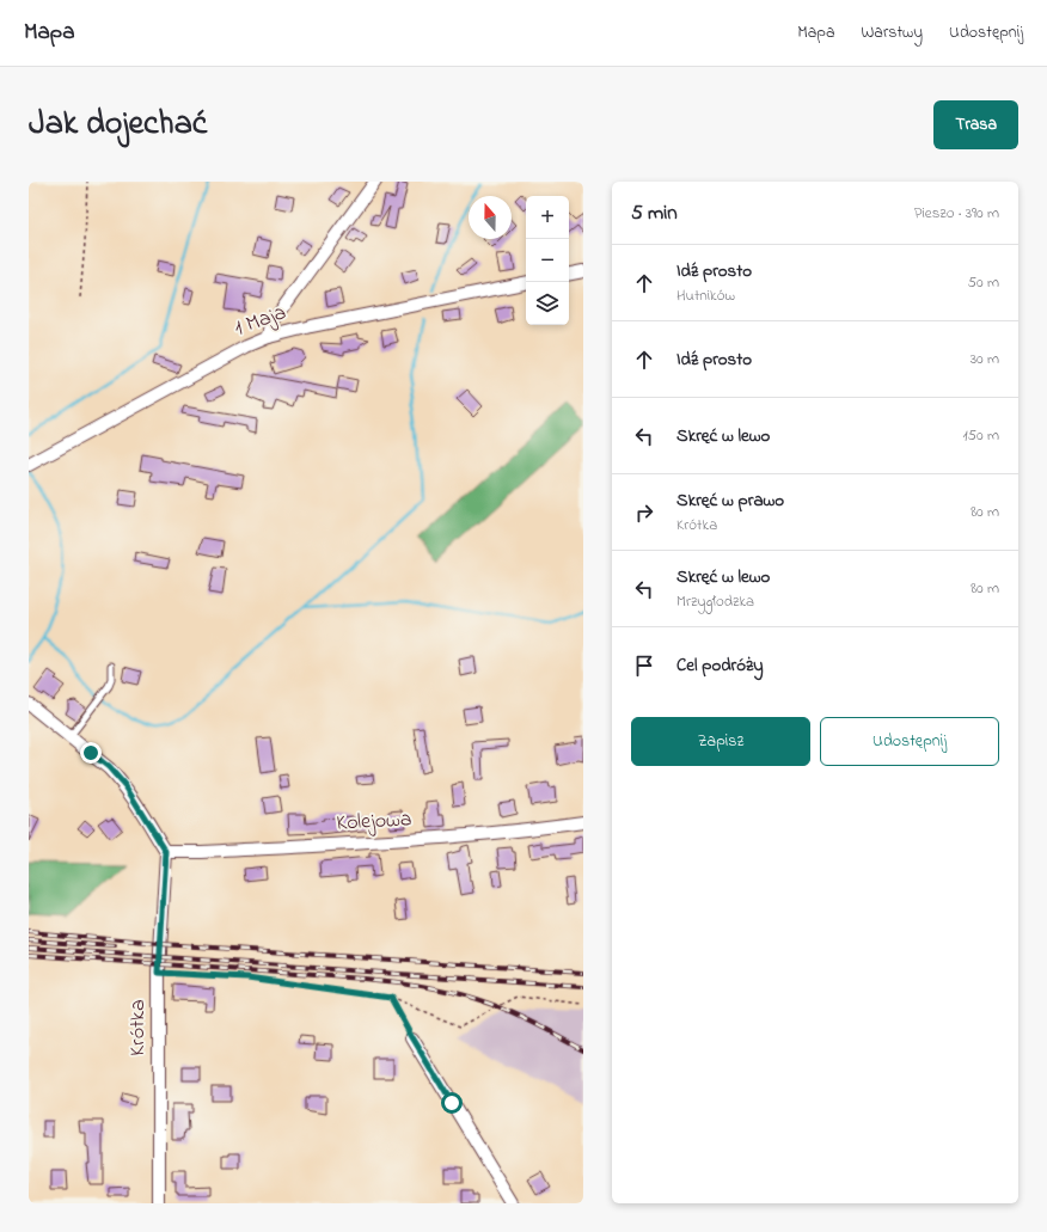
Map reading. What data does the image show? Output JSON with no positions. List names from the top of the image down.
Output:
{
  "streets": {
    "street": ["1 Maja", "Kolejowa", "Krótka"]
  },
  "crossings": [
    ["Kolejowa", "Krótka"]
  ],
  "north": "top",
  "page": {
    "header": "Mapa",
    "nav": ["Mapa", "Warstwy", "Udostępnij"],
    "title": "Jak dojechać",
    "buttons": [
      "Trasa",
      ["Zapisz", "Udostępnij"]
    ],
    "heading": ["5 min", "Pieszo · 390 m"],
    "map_buttons": ["+", "−"],
    "list": [
      ["Idź prosto", "Hutników", "50 m"],
      ["Idź prosto", "30 m"],
      ["Skręć w lewo", "150 m"],
      ["Skręć w prawo", "Krótka", "80 m"],
      ["Skręć w lewo", "Mrzygłodzka", "80 m"],
      "Cel podróży"
    ]
  }
}
